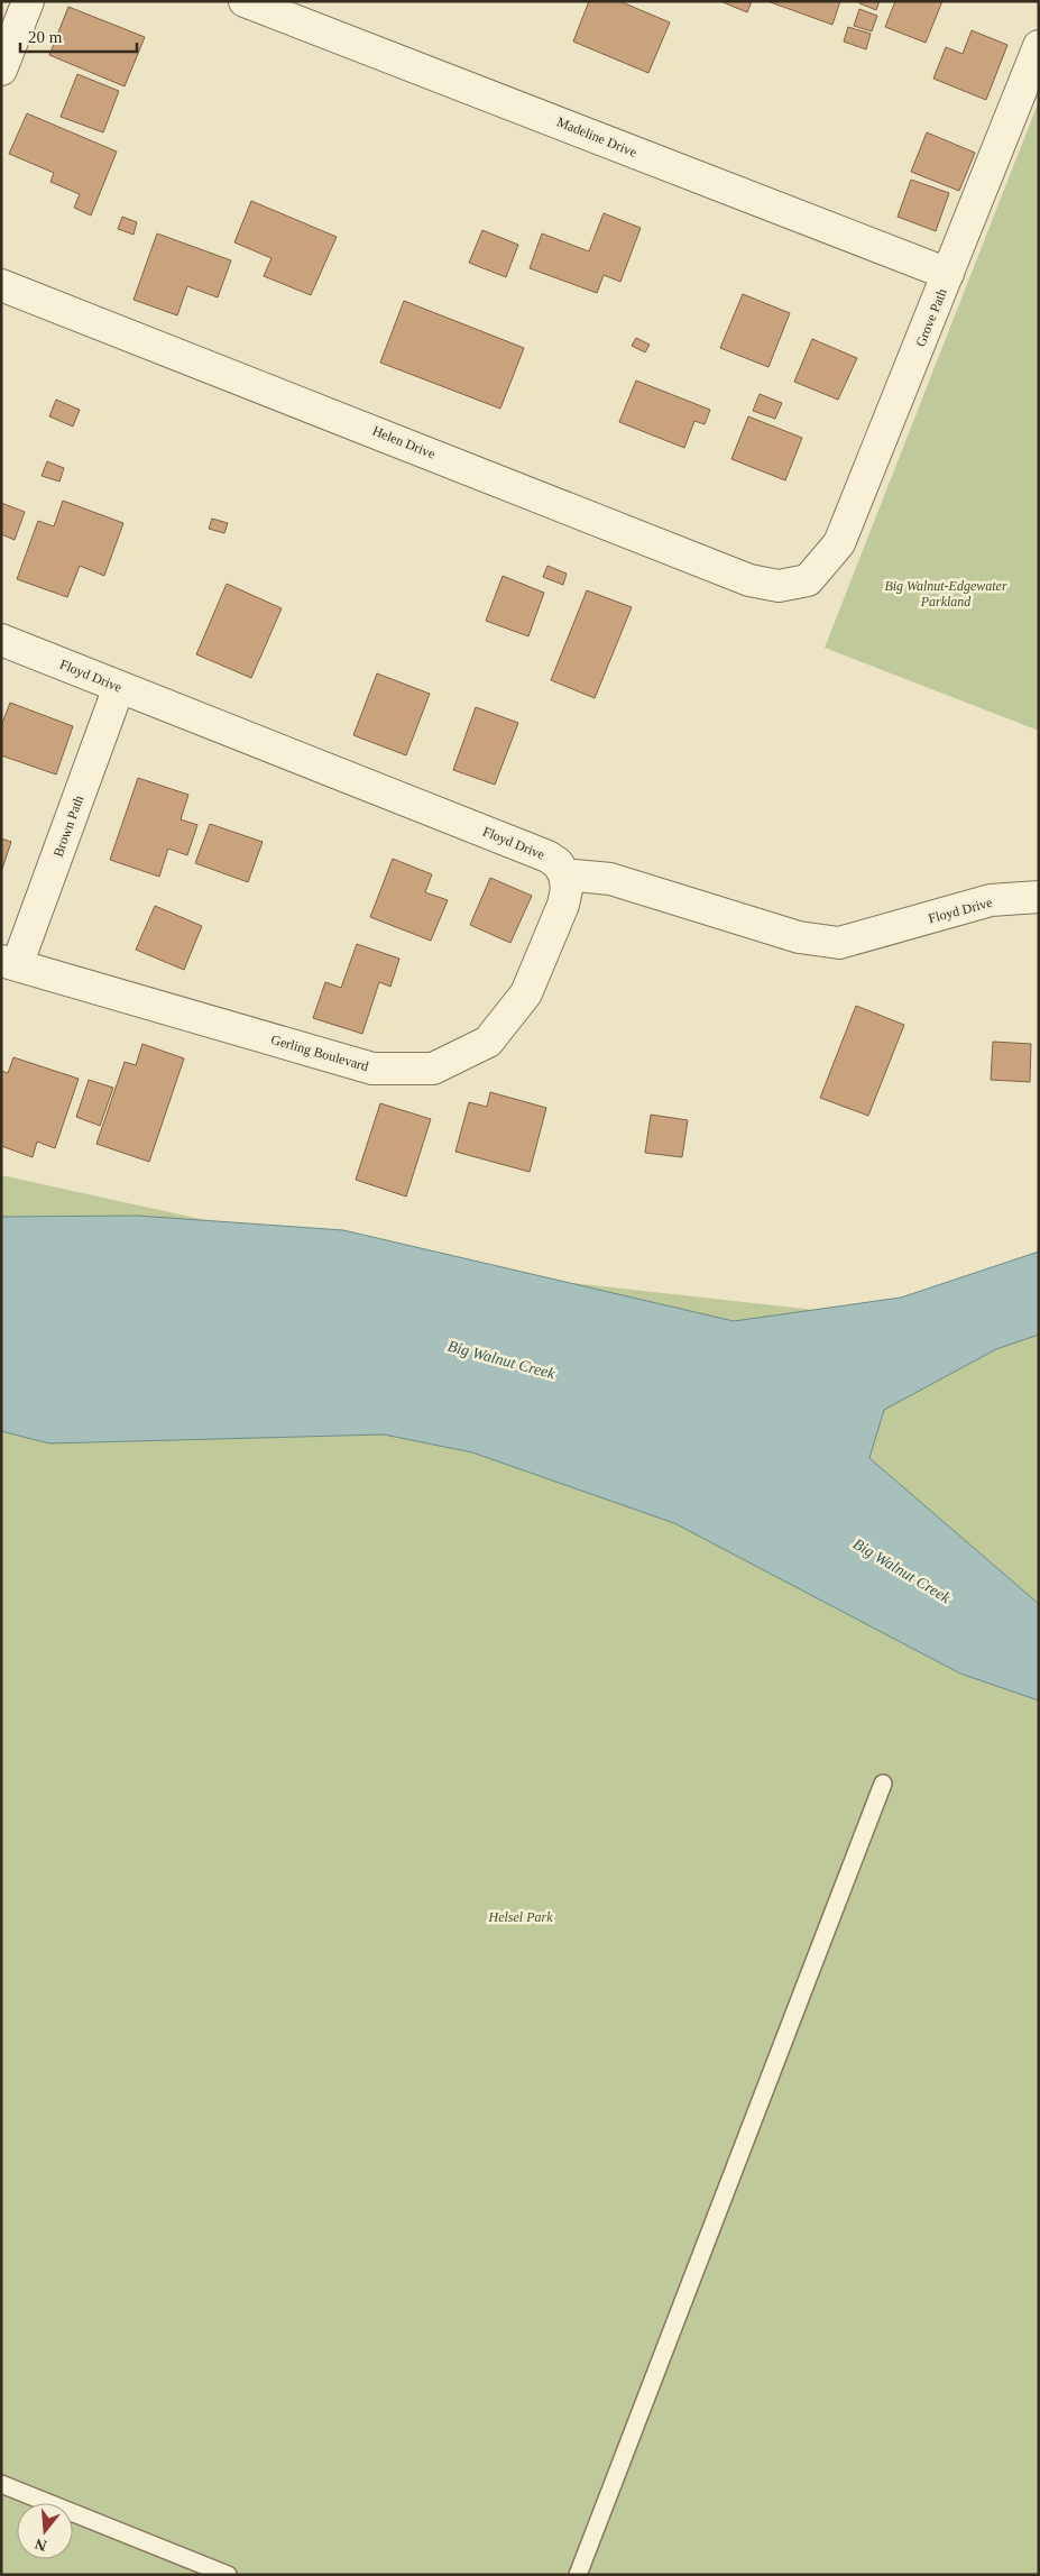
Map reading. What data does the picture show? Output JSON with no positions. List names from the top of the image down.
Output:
{
  "streets": {
    "street": [
      "Madeline Drive",
      "Grove Path",
      "Helen Drive",
      "Floyd Drive",
      "Brown Path",
      "Gerling Boulevard"
    ]
  },
  "crossings": [
    ["Madeline Drive", "Grove Path"],
    ["Grove Path", "Helen Drive"],
    ["Floyd Drive", "Brown Path"],
    ["Floyd Drive", "Gerling Boulevard"],
    ["Brown Path", "Gerling Boulevard"]
  ],
  "water": ["Big Walnut Creek"],
  "parks": ["Big Walnut-Edgewater Parkland", "Helsel Park"],
  "scale_bar": "20 m",
  "north": "bottom"
}
